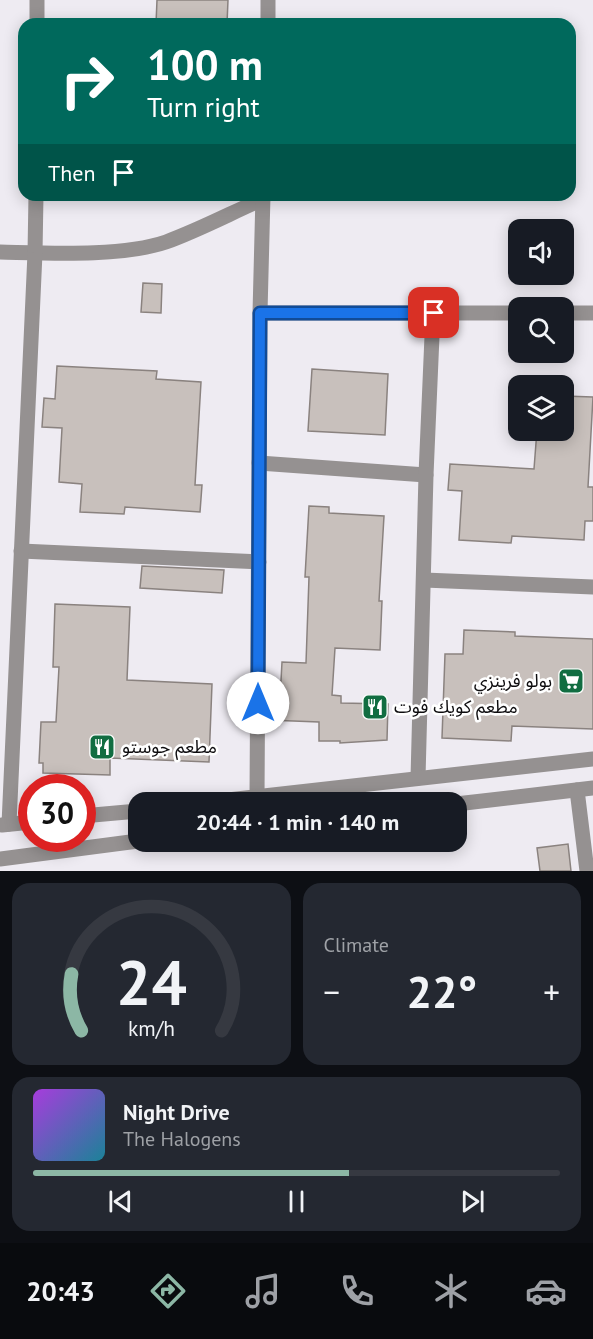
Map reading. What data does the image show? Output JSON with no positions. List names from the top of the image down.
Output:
{
  "places": {
    "supermarket": ["بولو فرينزي"],
    "restaurant": ["مطعم كويك فوت", "مطعم جوستو"]
  },
  "page": {
    "turn": ["100 m", "Turn right"],
    "then": "Then",
    "limit": "30",
    "trip": "20:44 · 1 min · 140 m",
    "tile": "Climate",
    "heat": ["−", "22°", "+"],
    "song": ["Night Drive", "The Halogens"],
    "tabs": "20:43",
    "gauge": ["24", "km/h"]
  }
}
